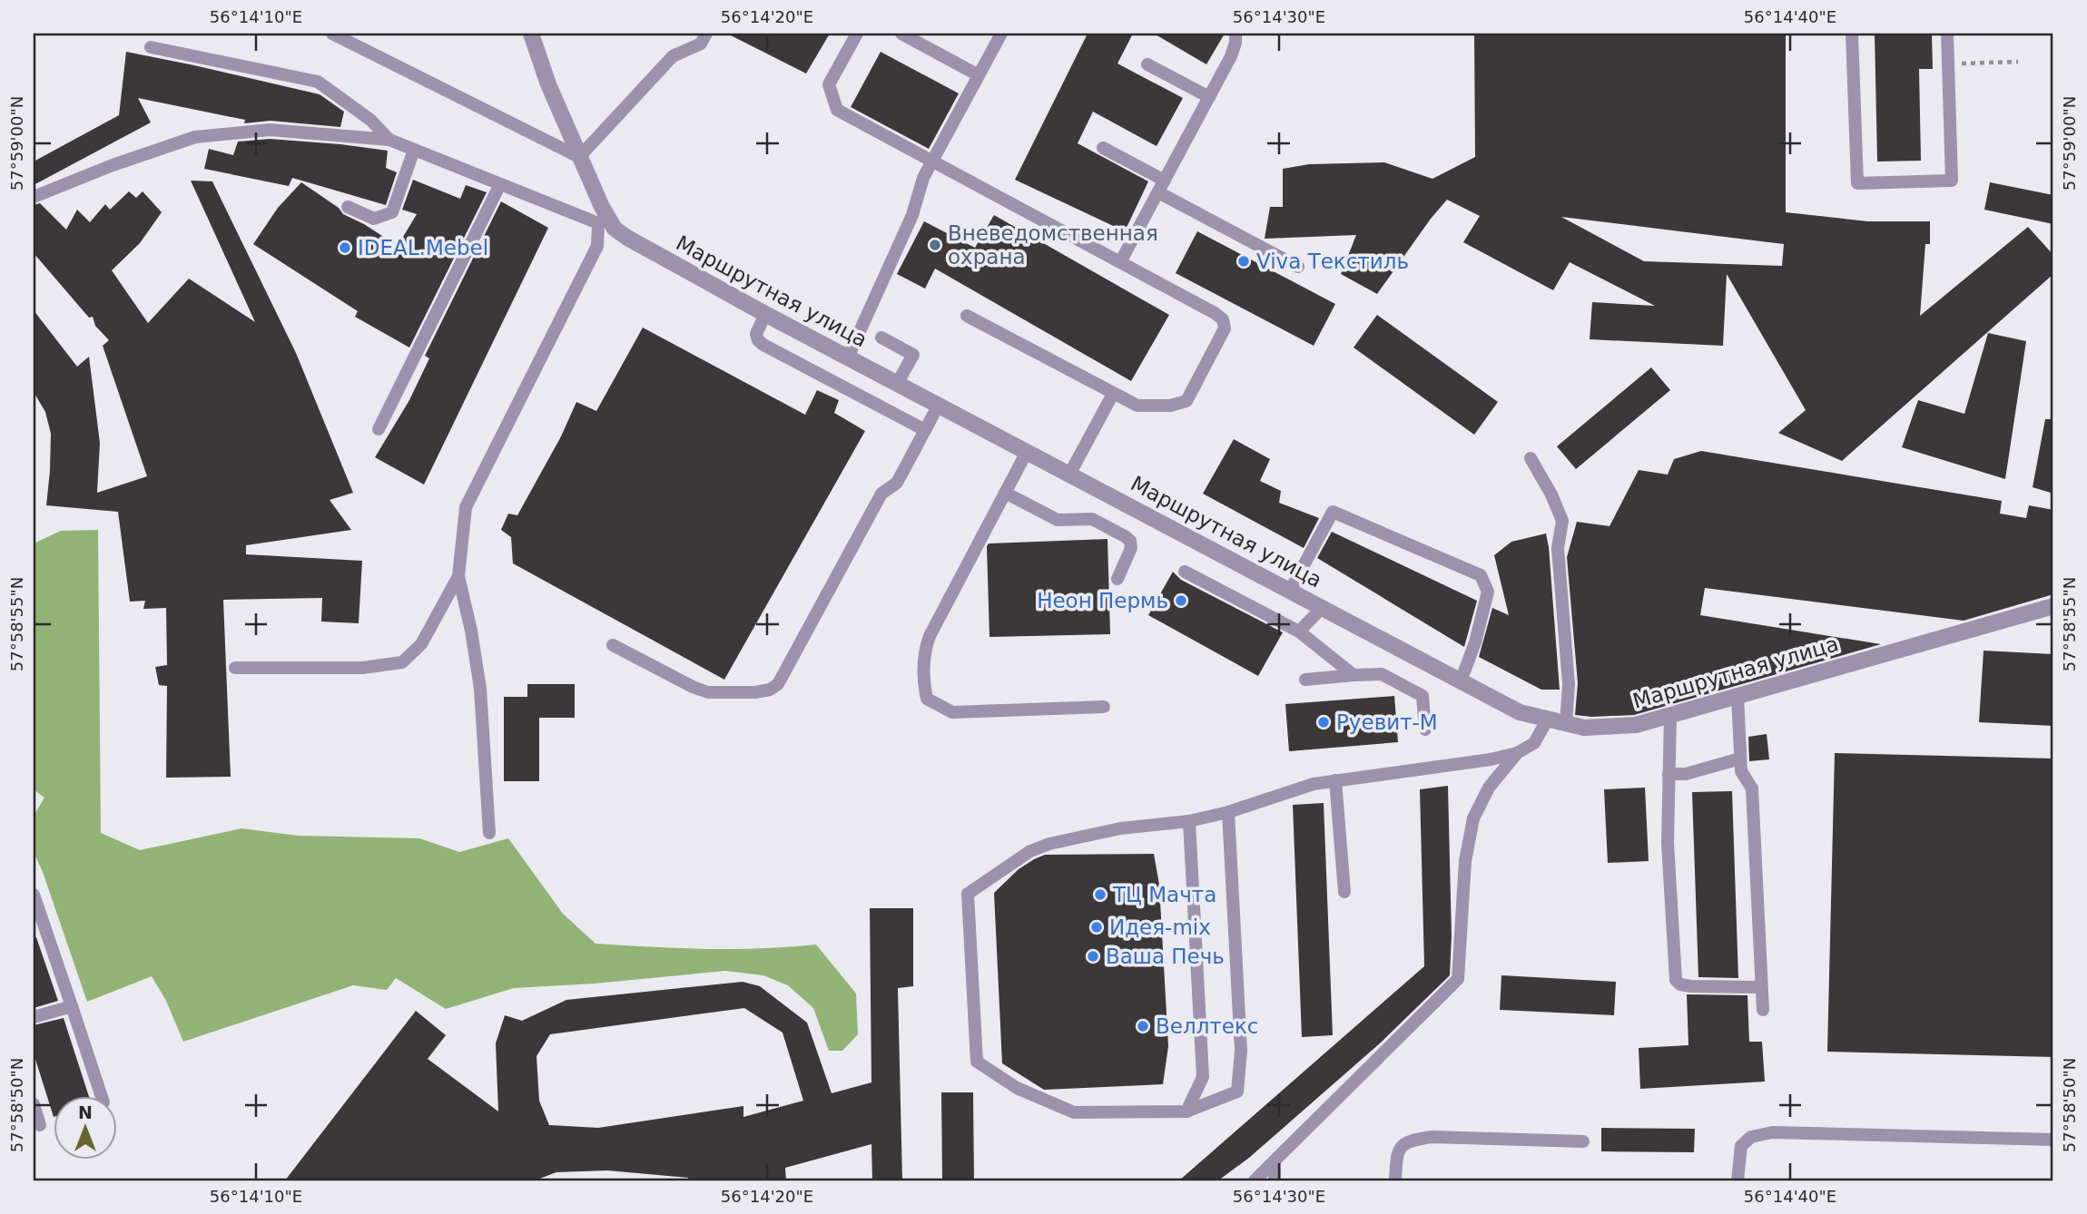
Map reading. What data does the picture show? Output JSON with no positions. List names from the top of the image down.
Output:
{
  "streets": {
    "street": ["Маршрутная улица"]
  },
  "places": [
    "Вневедомственная охрана",
    "IDEAL.Mebel",
    "Viva Текстиль",
    "Неон Пермь",
    "Руевит-М",
    "ТЦ Мачта",
    "Идея-mix",
    "Ваша Печь",
    "Веллтекс"
  ],
  "north": "top",
  "coordinates": [
    "56°14'10\"E",
    "56°14'20\"E",
    "56°14'30\"E",
    "56°14'40\"E",
    "57°59'00\"N",
    "57°58'55\"N",
    "57°58'50\"N"
  ]
}
